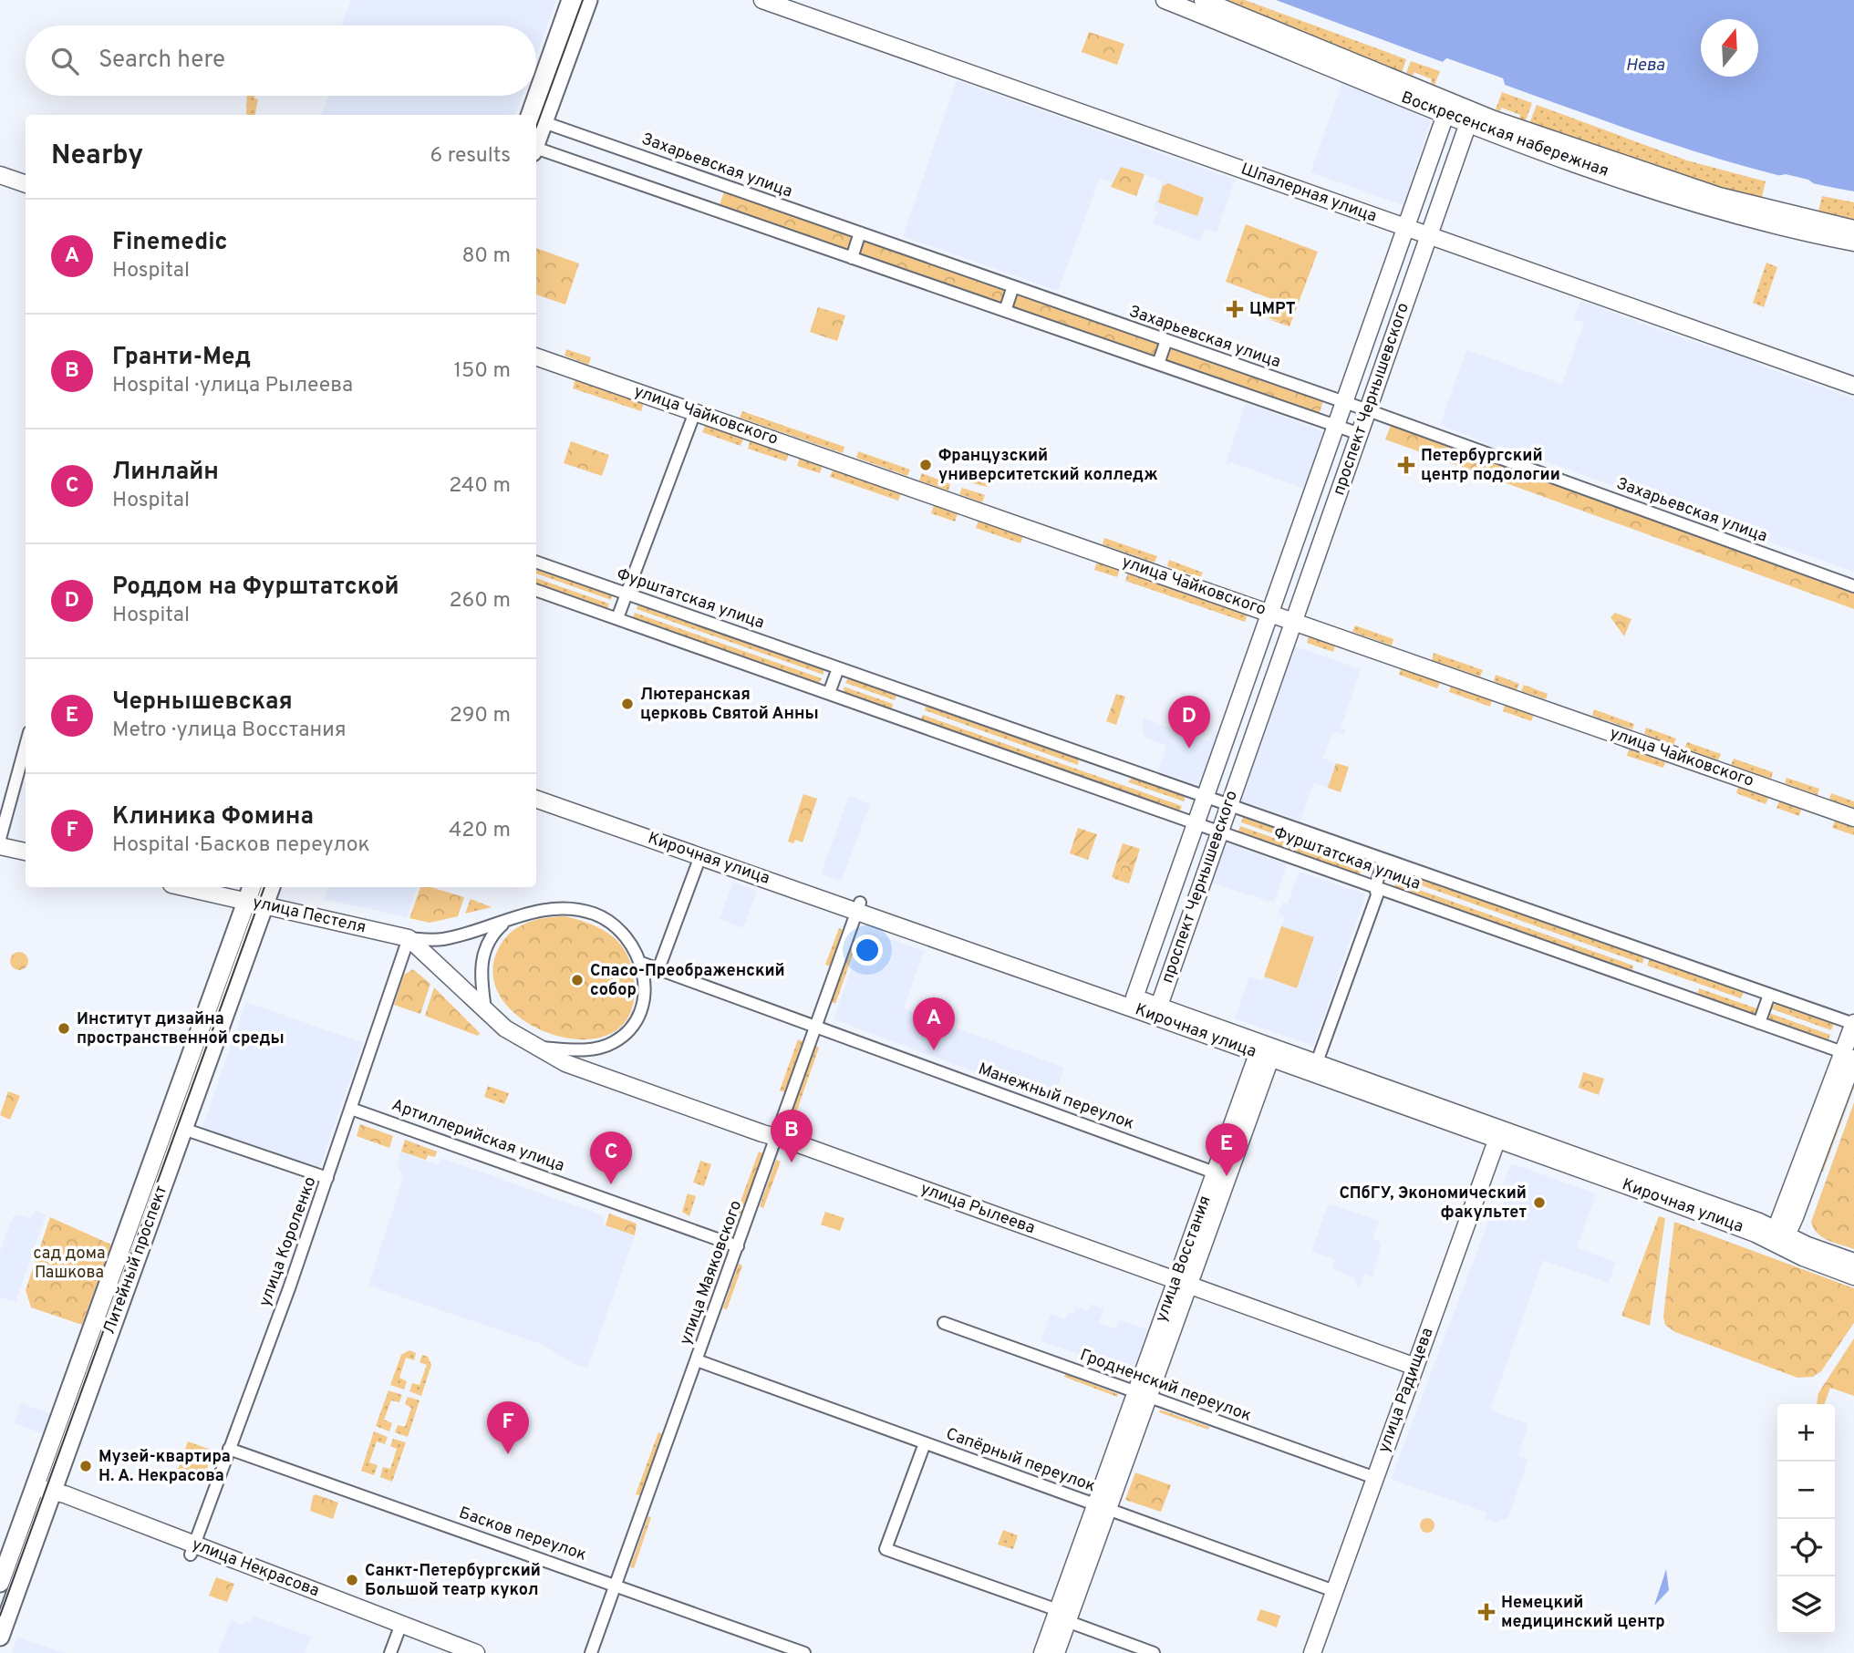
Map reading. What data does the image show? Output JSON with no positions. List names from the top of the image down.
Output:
{
  "streets": {
    "main road": ["Литейный проспект"],
    "street": [
      "Воскресенская набережная",
      "Захарьевская улица",
      "Шпалерная улица",
      "проспект Чернышевского",
      "улица Чайковского",
      "Фурштатская улица",
      "Кирочная улица",
      "улица Пестеля",
      "Манежный переулок",
      "Артиллерийская улица",
      "улица Рылеева",
      "улица Короленко",
      "улица Восстания",
      "улица Маяковского",
      "Гродненский переулок",
      "улица Радищева",
      "Сапёрный переулок",
      "Басков переулок",
      "улица Некрасова"
    ]
  },
  "crossings": [
    ["Воскресенская набережная", "проспект Чернышевского"],
    ["Захарьевская улица", "проспект Чернышевского"],
    ["Шпалерная улица", "проспект Чернышевского"],
    ["проспект Чернышевского", "улица Чайковского"],
    ["проспект Чернышевского", "Фурштатская улица"],
    ["проспект Чернышевского", "Кирочная улица"],
    ["Кирочная улица", "улица Восстания"],
    ["Кирочная улица", "улица Маяковского"],
    ["Кирочная улица", "улица Радищева"],
    ["улица Пестеля", "улица Короленко"],
    ["улица Пестеля", "Литейный проспект"],
    ["Манежный переулок", "улица Рылеева"],
    ["Манежный переулок", "улица Восстания"],
    ["Манежный переулок", "улица Маяковского"],
    ["Артиллерийская улица", "улица Короленко"],
    ["Артиллерийская улица", "улица Маяковского"],
    ["улица Рылеева", "улица Восстания"],
    ["улица Рылеева", "улица Маяковского"],
    ["улица Рылеева", "улица Радищева"],
    ["улица Короленко", "Басков переулок"],
    ["улица Короленко", "улица Некрасова"],
    ["улица Восстания", "Гродненский переулок"],
    ["улица Восстания", "Сапёрный переулок"],
    ["Литейный проспект", "улица Некрасова"],
    ["улица Маяковского", "Сапёрный переулок"],
    ["улица Маяковского", "Басков переулок"],
    ["Гродненский переулок", "улица Радищева"],
    ["улица Радищева", "Сапёрный переулок"]
  ],
  "water": ["Нева"],
  "parks": ["сад дома Пашкова"],
  "places": {
    "health": ["ЦМРТ", "Петербургский центр подологии", "Немецкий медицинский центр"],
    "other": [
      "Французский университетский колледж",
      "Лютеранская церковь Святой Анны",
      "Спасо-Преображенский собор",
      "Институт дизайна пространственной среды",
      "СПбГУ, Экономический факультет",
      "Музей-квартира Н. А. Некрасова",
      "Санкт-Петербургский Большой театр кукол"
    ]
  },
  "north": "top",
  "page": {
    "search": "Search here",
    "heading": ["Nearby", "6 results"],
    "list": [
      {
        "mark": "A",
        "name": "Finemedic",
        "note": "Hospital",
        "value": "80 m"
      },
      {
        "mark": "B",
        "name": "Гранти-Мед",
        "note": "Hospital · улица Рылеева",
        "value": "150 m"
      },
      {
        "mark": "C",
        "name": "Линлайн",
        "note": "Hospital",
        "value": "240 m"
      },
      {
        "mark": "D",
        "name": "Роддом на Фурштатской",
        "note": "Hospital",
        "value": "260 m"
      },
      {
        "mark": "E",
        "name": "Чернышевская",
        "note": "Metro · улица Восстания",
        "value": "290 m"
      },
      {
        "mark": "F",
        "name": "Клиника Фомина",
        "note": "Hospital · Басков переулок",
        "value": "420 m"
      }
    ],
    "pins": [
      "D",
      "A",
      "B",
      "E",
      "C",
      "F"
    ],
    "map_buttons": ["+", "−"]
  }
}
